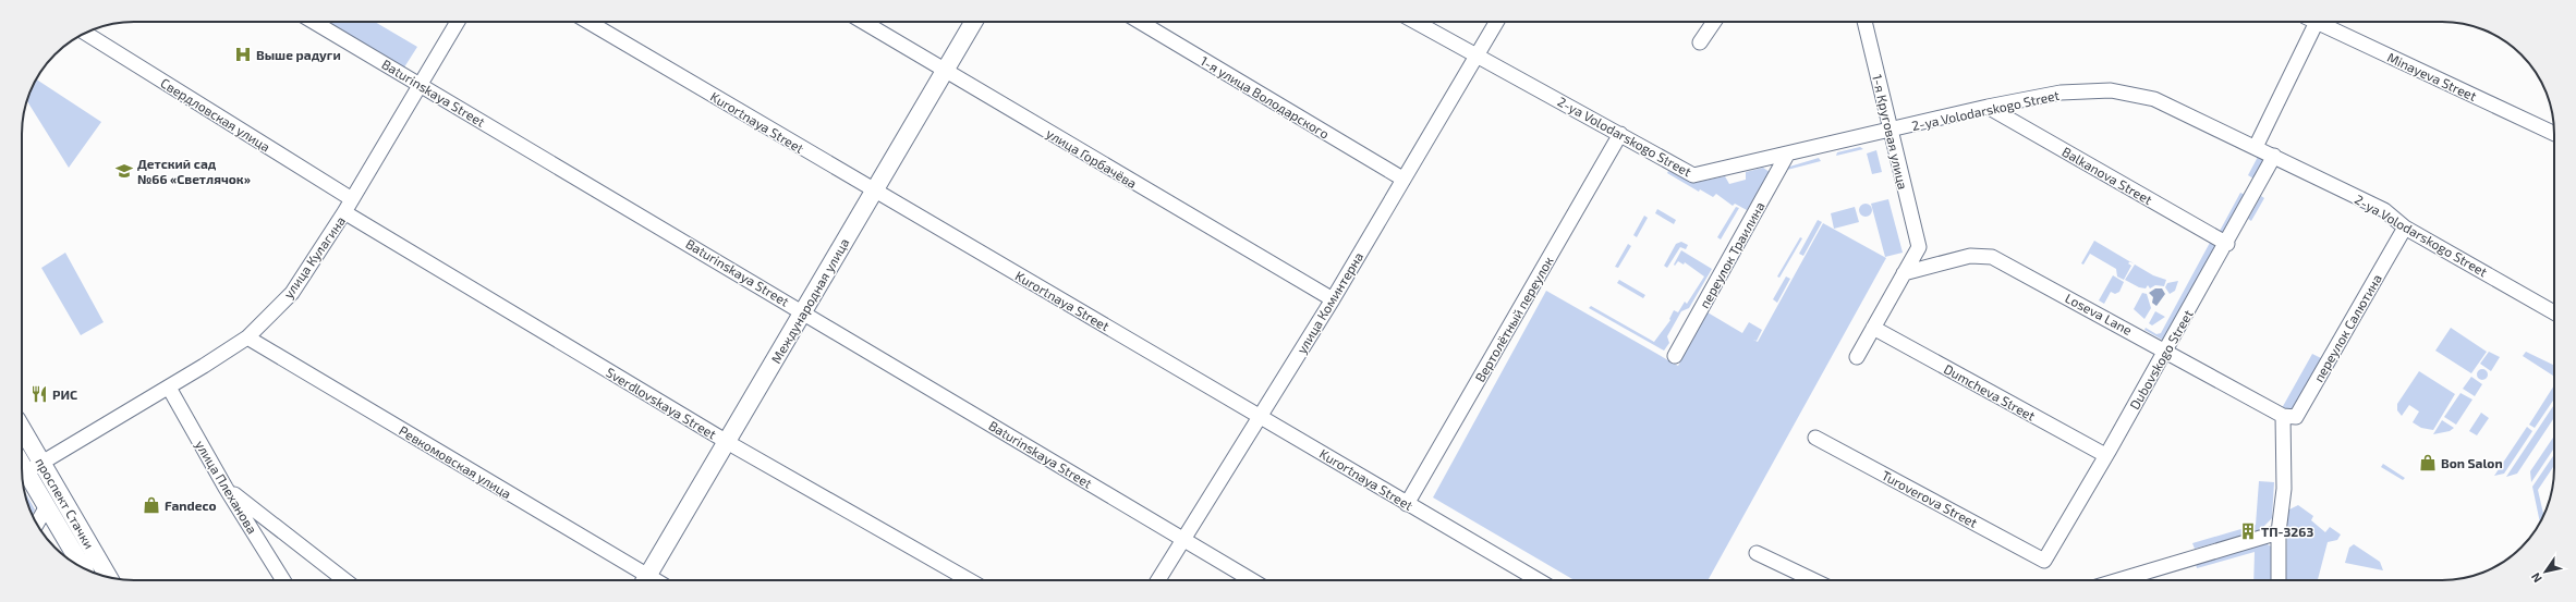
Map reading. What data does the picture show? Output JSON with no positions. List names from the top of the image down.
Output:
{
  "streets": {
    "main road": ["Международная улица", "проспект Стачки"],
    "street": [
      "Minayeva Street",
      "Baturinskaya Street",
      "1-я улица Володарского",
      "2-ya Volodarskogo Street",
      "Свердловская улица",
      "Kurortnaya Street",
      "1-я Круговая улица",
      "улица Горбачёва",
      "Balkanova Street",
      "переулок Траилина",
      "улица Кулагина",
      "улица Коминтерна",
      "Loseva Lane",
      "Вертолётный переулок",
      "переулок Салютина",
      "Dubovskogo Street",
      "Dumcheva Street",
      "Sverdlovskaya Street",
      "Ревкомовская улица",
      "улица Плеханова",
      "Turoverova Street"
    ]
  },
  "crossings": [
    ["Baturinskaya Street", "улица Кулагина"],
    ["Baturinskaya Street", "Международная улица"],
    ["Baturinskaya Street", "улица Коминтерна"],
    ["1-я улица Володарского", "улица Коминтерна"],
    ["2-ya Volodarskogo Street", "1-я Круговая улица"],
    ["2-ya Volodarskogo Street", "Balkanova Street"],
    ["2-ya Volodarskogo Street", "переулок Траилина"],
    ["2-ya Volodarskogo Street", "улица Коминтерна"],
    ["2-ya Volodarskogo Street", "Вертолётный переулок"],
    ["2-ya Volodarskogo Street", "переулок Салютина"],
    ["2-ya Volodarskogo Street", "Dubovskogo Street"],
    ["Свердловская улица", "улица Кулагина"],
    ["Kurortnaya Street", "Международная улица"],
    ["Kurortnaya Street", "улица Коминтерна"],
    ["Kurortnaya Street", "Вертолётный переулок"],
    ["1-я Круговая улица", "Loseva Lane"],
    ["улица Горбачёва", "Международная улица"],
    ["улица Горбачёва", "улица Коминтерна"],
    ["Balkanova Street", "Dubovskogo Street"],
    ["улица Кулагина", "Sverdlovskaya Street"],
    ["улица Кулагина", "Ревкомовская улица"],
    ["улица Кулагина", "улица Плеханова"],
    ["улица Кулагина", "проспект Стачки"],
    ["Международная улица", "Sverdlovskaya Street"],
    ["Loseva Lane", "переулок Салютина"],
    ["Loseva Lane", "Dubovskogo Street"],
    ["Dubovskogo Street", "Dumcheva Street"],
    ["Dubovskogo Street", "Turoverova Street"]
  ],
  "places": {
    "hospital": ["Выше радуги"],
    "school or university": ["Детский сад №66 «Светлячок»"],
    "restaurant": ["РИС"],
    "shop": ["Bon Salon", "Fandeco"],
    "building": ["ТП-3263"]
  },
  "north": "bottom left"
}
